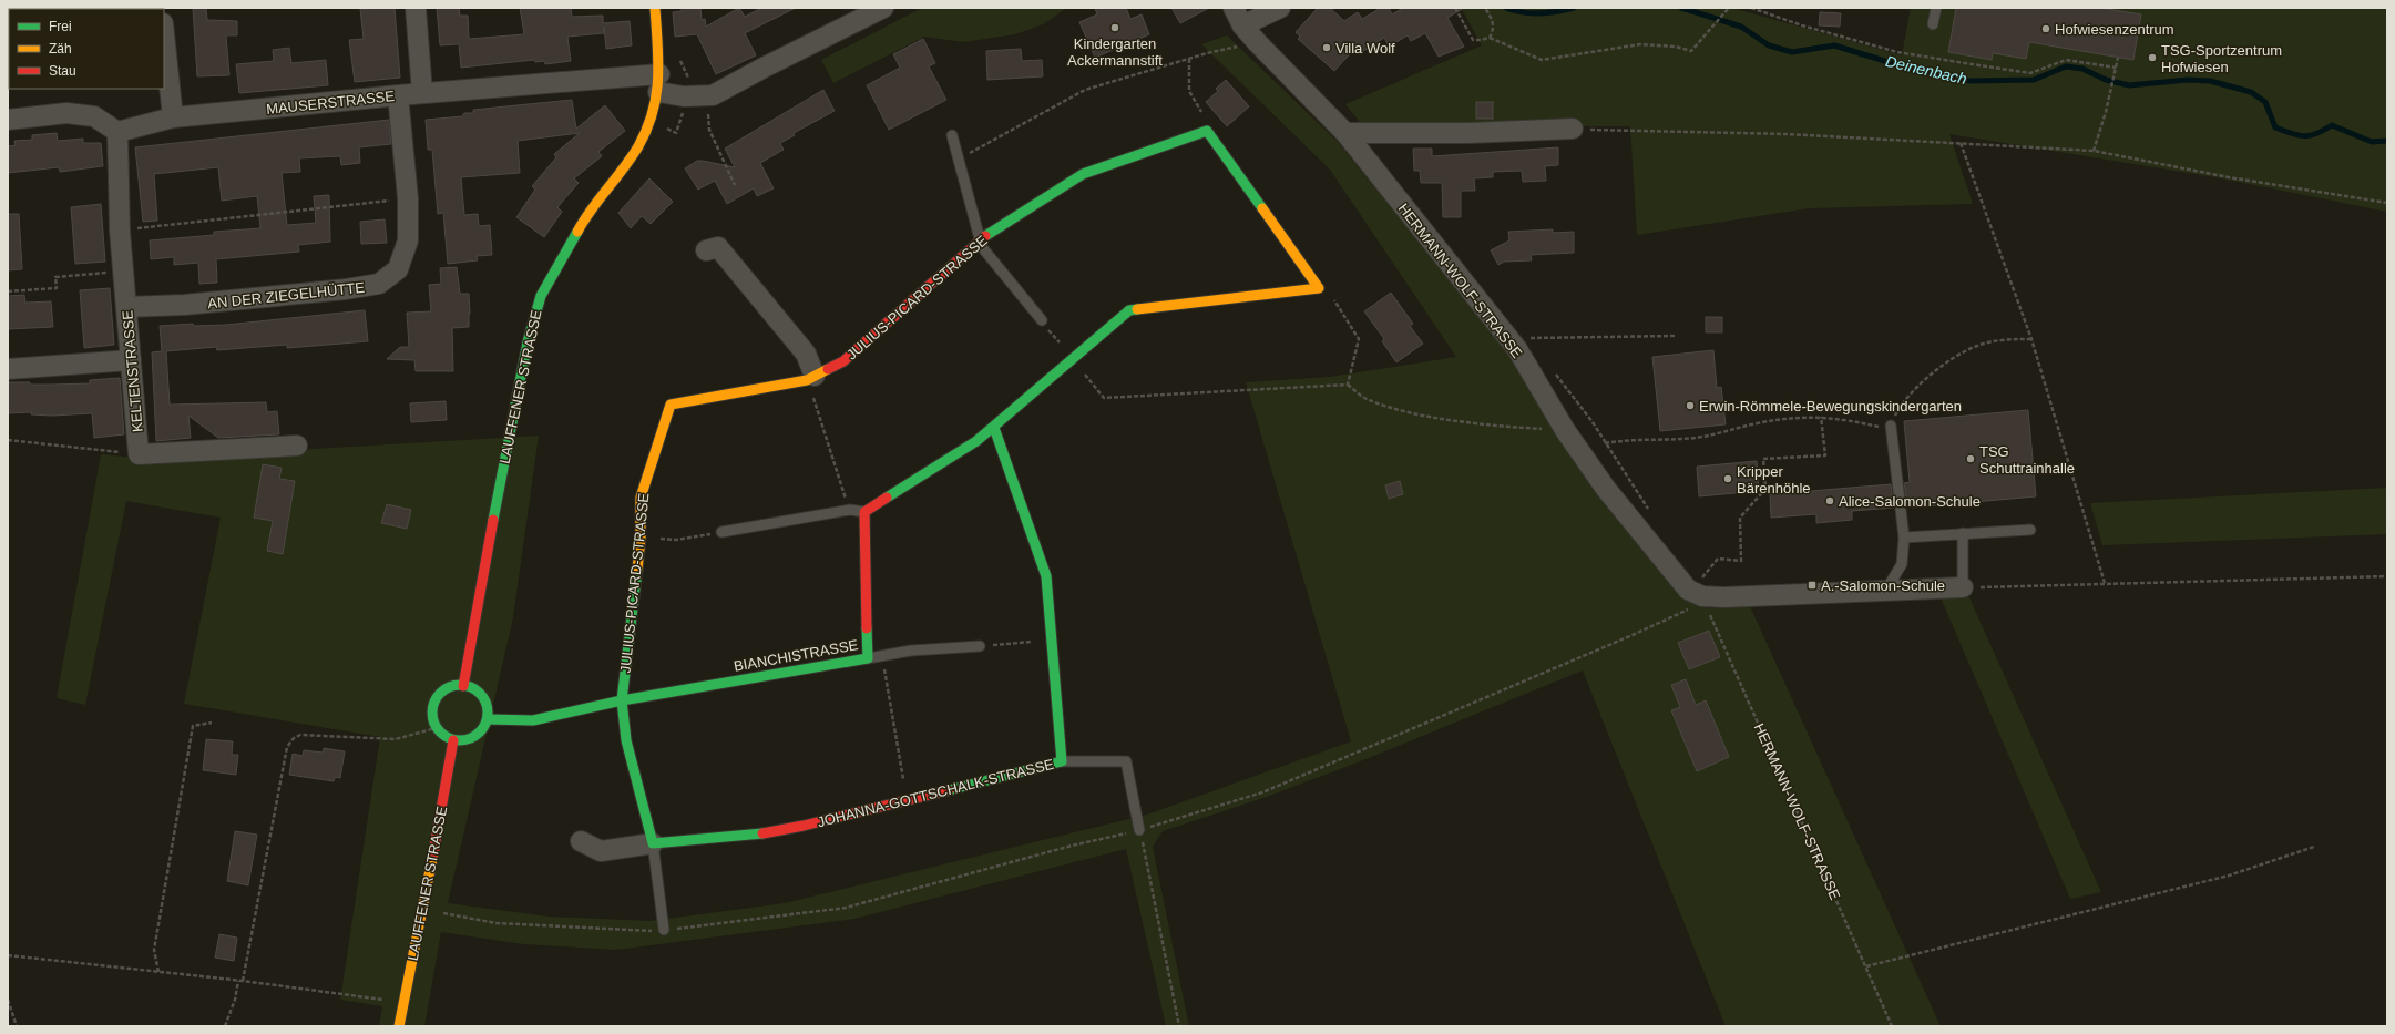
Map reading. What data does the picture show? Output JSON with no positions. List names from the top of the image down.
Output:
{
  "streets": {
    "street": [
      "MAUSERSTRASSE",
      "HERMANN-WOLF-STRASSE",
      "AN DER ZIEGELHÜTTE",
      "JULIUS-PICARD-STRASSE",
      "KELTENSTRASSE",
      "LAUFFENER STRASSE",
      "BIANCHISTRASSE",
      "JOHANNA-GOTTSCHALK-STRASSE"
    ]
  },
  "crossings": [
    ["MAUSERSTRASSE", "AN DER ZIEGELHÜTTE"],
    ["MAUSERSTRASSE", "KELTENSTRASSE"],
    ["MAUSERSTRASSE", "LAUFFENER STRASSE"],
    ["AN DER ZIEGELHÜTTE", "KELTENSTRASSE"],
    ["JULIUS-PICARD-STRASSE", "BIANCHISTRASSE"],
    ["LAUFFENER STRASSE", "BIANCHISTRASSE"]
  ],
  "water": ["Deinenbach"],
  "places": {
    "other": [
      "Kindergarten Ackermannstift",
      "Hofwiesenzentrum",
      "Villa Wolf",
      "TSG-Sportzentrum Hofwiesen",
      "Erwin-Römmele-Bewegungskindergarten",
      "TSG Schuttrainhalle",
      "Kripper Bärenhöhle",
      "Alice-Salomon-Schule"
    ],
    "transit": ["A.-Salomon-Schule"]
  },
  "legend": ["Frei", "Zäh", "Stau"]
}
